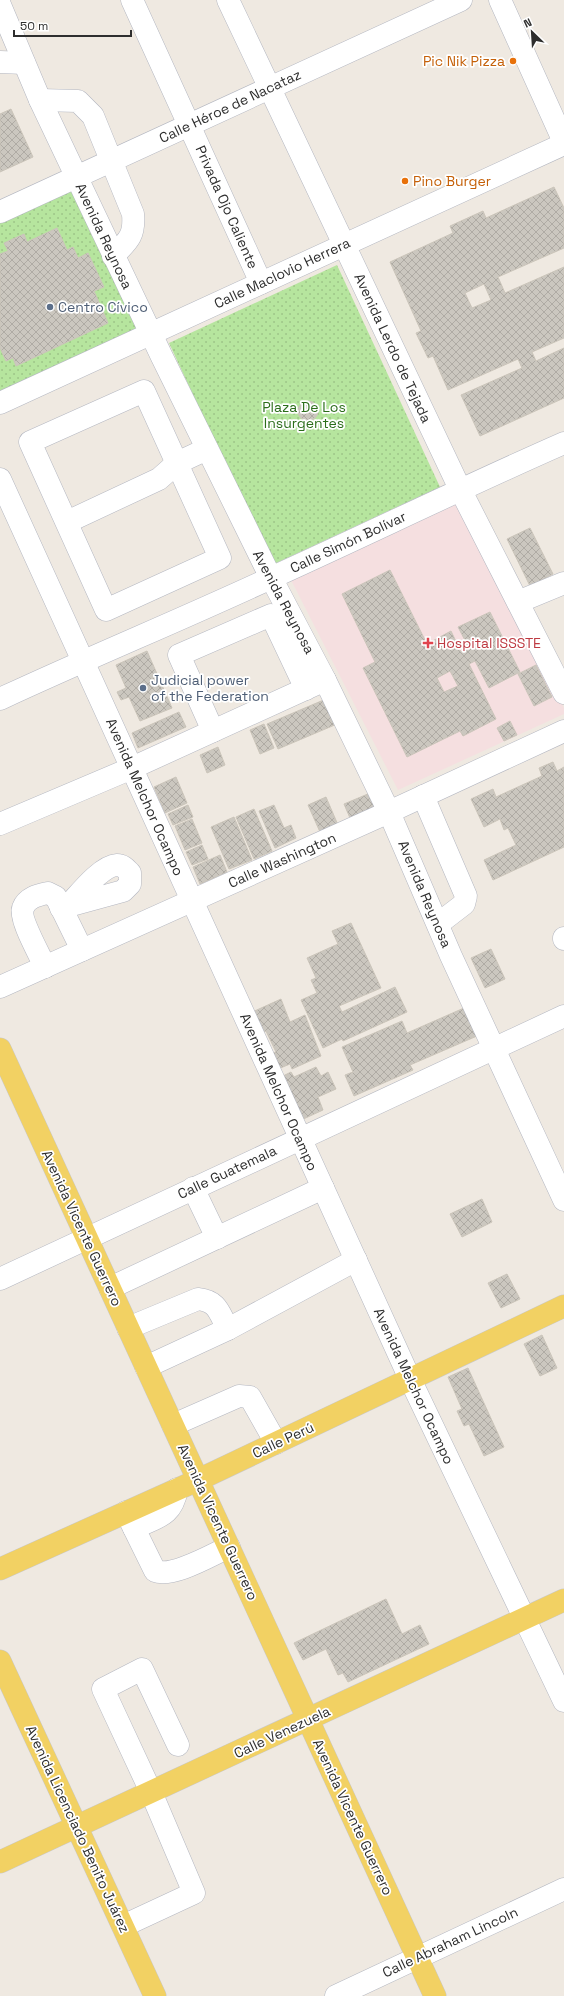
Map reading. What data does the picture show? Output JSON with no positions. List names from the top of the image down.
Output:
{
  "streets": {
    "main road": [
      "Avenida Vicente Guerrero",
      "Calle Perú",
      "Calle Venezuela",
      "Avenida Licenciado Benito Juárez"
    ],
    "street": [
      "Calle Héroe de Nacataz",
      "Privada Ojo Caliente",
      "Avenida Reynosa",
      "Calle Maclovio Herrera",
      "Avenida Lerdo de Tejada",
      "Calle Simón Bolívar",
      "Avenida Melchor Ocampo",
      "Calle Washington",
      "Calle Guatemala",
      "Calle Abraham Lincoln"
    ]
  },
  "crossings": [
    ["Calle Héroe de Nacataz", "Privada Ojo Caliente"],
    ["Calle Héroe de Nacataz", "Avenida Reynosa"],
    ["Calle Héroe de Nacataz", "Avenida Lerdo de Tejada"],
    ["Privada Ojo Caliente", "Calle Maclovio Herrera"],
    ["Avenida Reynosa", "Calle Maclovio Herrera"],
    ["Avenida Reynosa", "Calle Simón Bolívar"],
    ["Avenida Reynosa", "Calle Washington"],
    ["Avenida Reynosa", "Calle Guatemala"],
    ["Calle Maclovio Herrera", "Avenida Lerdo de Tejada"],
    ["Avenida Lerdo de Tejada", "Calle Simón Bolívar"],
    ["Calle Simón Bolívar", "Avenida Melchor Ocampo"],
    ["Avenida Melchor Ocampo", "Calle Washington"],
    ["Avenida Melchor Ocampo", "Calle Guatemala"],
    ["Avenida Melchor Ocampo", "Calle Perú"],
    ["Avenida Melchor Ocampo", "Calle Venezuela"],
    ["Calle Guatemala", "Avenida Vicente Guerrero"],
    ["Avenida Vicente Guerrero", "Calle Perú"],
    ["Avenida Vicente Guerrero", "Calle Venezuela"],
    ["Avenida Vicente Guerrero", "Calle Abraham Lincoln"],
    ["Calle Venezuela", "Avenida Licenciado Benito Juárez"]
  ],
  "parks": ["Plaza De Los Insurgentes"],
  "places": {
    "other": [
      "Pic Nik Pizza",
      "Pino Burger",
      "Centro Cívico",
      "Judicial power of the Federation"
    ],
    "health": ["Hospital ISSSTE"]
  },
  "scale_bar": "50 m",
  "north": "top left"
}
